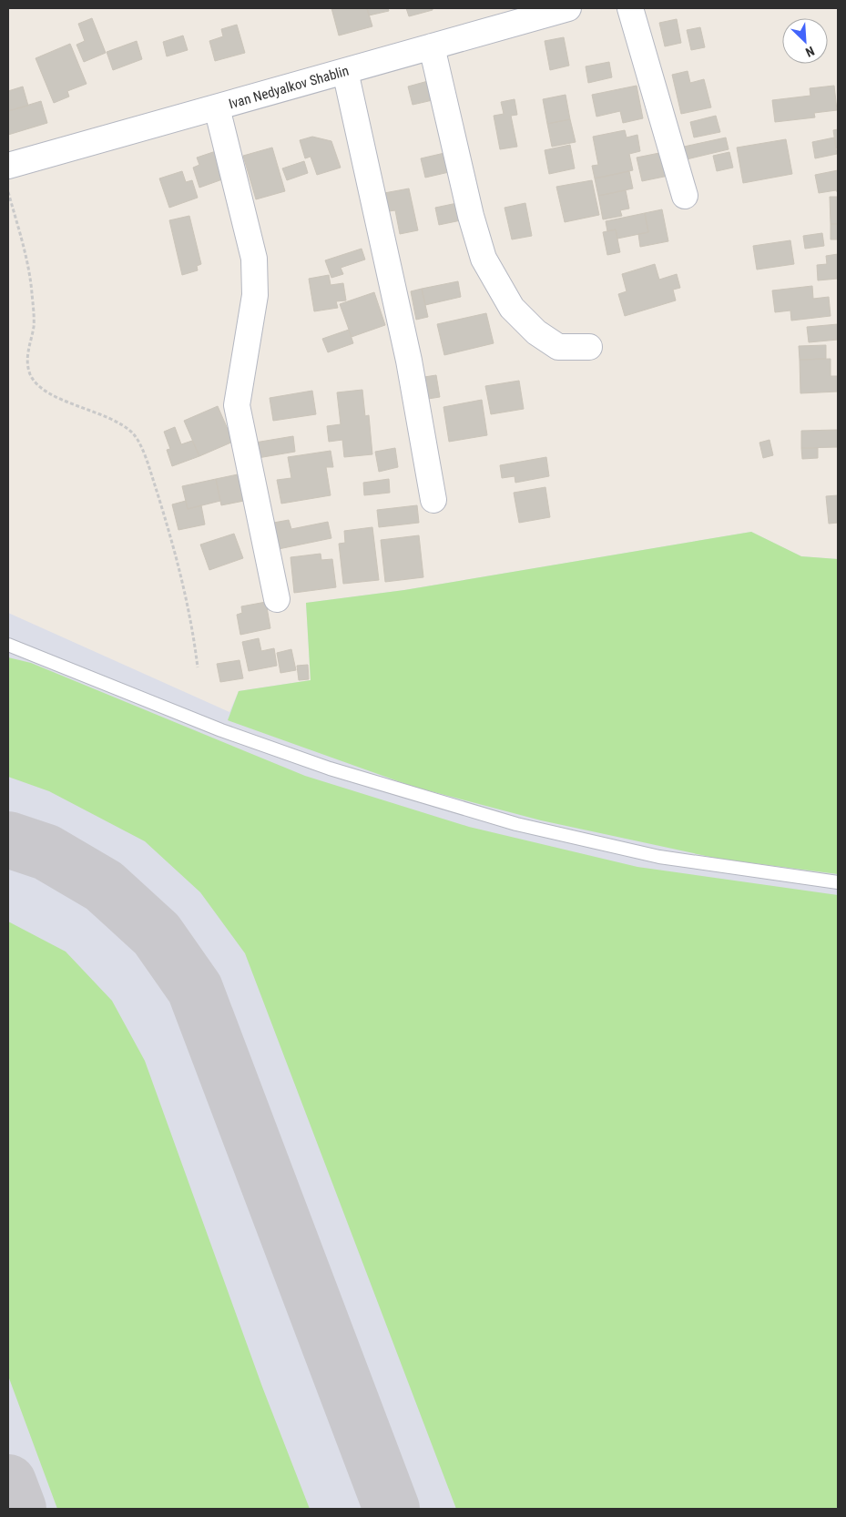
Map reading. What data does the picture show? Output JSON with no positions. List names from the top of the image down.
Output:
{
  "streets": {
    "street": ["Ivan Nedyalkov Shablin"]
  },
  "north": "bottom right"
}
